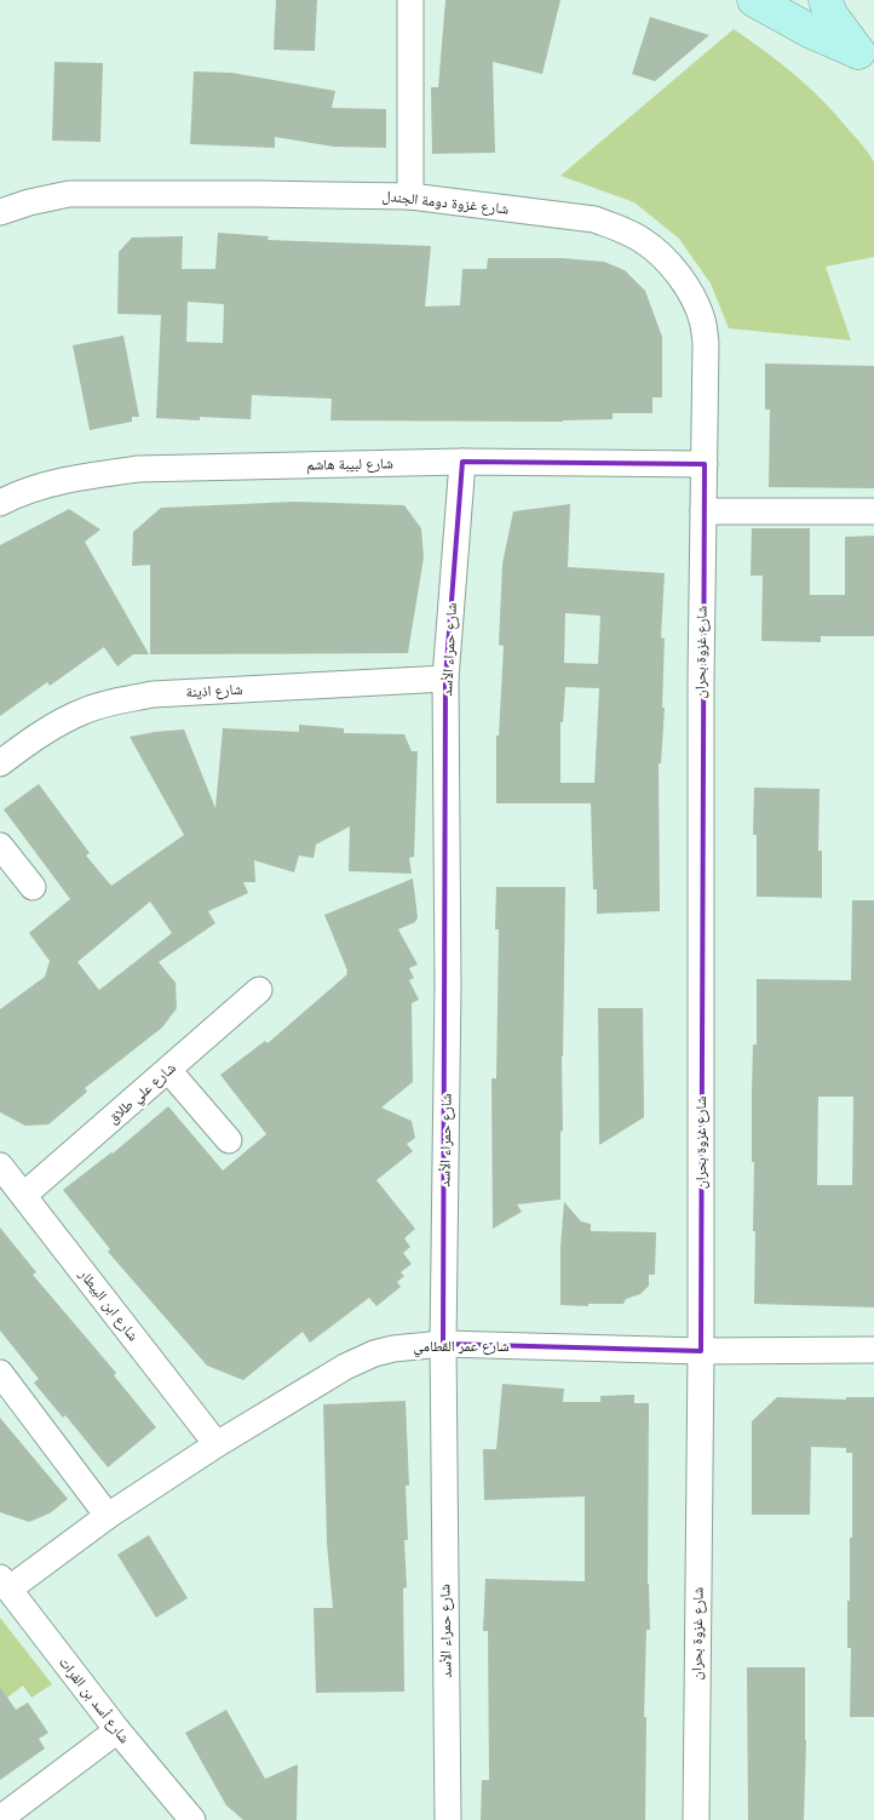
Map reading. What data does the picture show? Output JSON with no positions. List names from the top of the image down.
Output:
{
  "streets": {
    "street": [
      "شارع غزوة دومة الجندل",
      "شارع لبيبة هاشم",
      "شارع حمراء الأسد",
      "شارع غزوة بحران",
      "شارع اذينة",
      "شارع علي طلاق",
      "شارع ابن البيطار",
      "شارع عمر القطامي",
      "شارع أسد بن الفرات"
    ]
  },
  "crossings": [
    ["شارع غزوة دومة الجندل", "شارع لبيبة هاشم"],
    ["شارع غزوة دومة الجندل", "شارع غزوة بحران"],
    ["شارع لبيبة هاشم", "شارع حمراء الأسد"],
    ["شارع لبيبة هاشم", "شارع غزوة بحران"],
    ["شارع حمراء الأسد", "شارع اذينة"],
    ["شارع حمراء الأسد", "شارع عمر القطامي"],
    ["شارع غزوة بحران", "شارع عمر القطامي"],
    ["شارع علي طلاق", "شارع ابن البيطار"],
    ["شارع ابن البيطار", "شارع عمر القطامي"],
    ["شارع عمر القطامي", "شارع أسد بن الفرات"]
  ]
}
